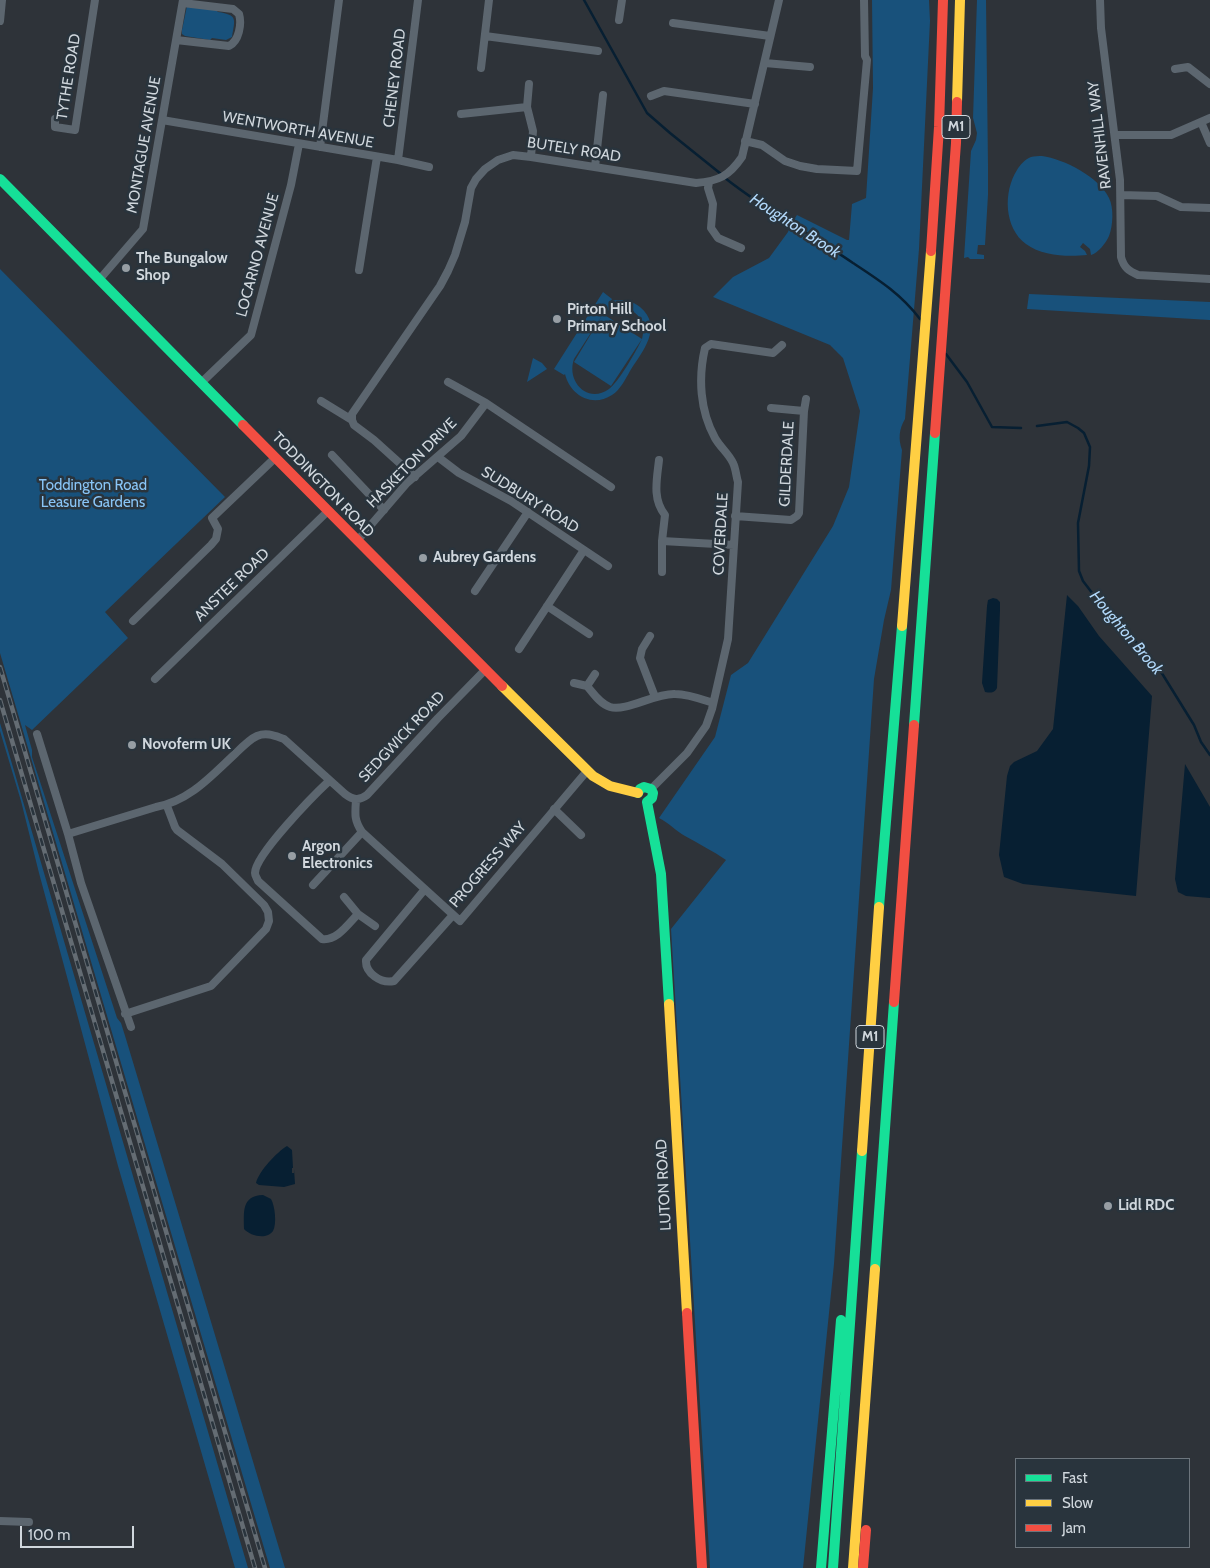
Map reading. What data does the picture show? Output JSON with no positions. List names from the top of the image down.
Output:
{
  "streets": {
    "main road": ["M1", "TODDINGTON ROAD", "LUTON ROAD"],
    "street": [
      "TYTHE ROAD",
      "CHENEY ROAD",
      "WENTWORTH AVENUE",
      "RAVENHILL WAY",
      "MONTAGUE AVENUE",
      "BUTELY ROAD",
      "LOCARNO AVENUE",
      "HASKETON DRIVE",
      "GILDERDALE",
      "SUDBURY ROAD",
      "COVERDALE",
      "ANSTEE ROAD",
      "SEDGWICK ROAD",
      "PROGRESS WAY"
    ]
  },
  "crossings": [
    ["CHENEY ROAD", "WENTWORTH AVENUE"],
    ["WENTWORTH AVENUE", "MONTAGUE AVENUE"],
    ["WENTWORTH AVENUE", "LOCARNO AVENUE"],
    ["MONTAGUE AVENUE", "TODDINGTON ROAD"],
    ["LOCARNO AVENUE", "TODDINGTON ROAD"],
    ["HASKETON DRIVE", "TODDINGTON ROAD"],
    ["HASKETON DRIVE", "SUDBURY ROAD"],
    ["GILDERDALE", "COVERDALE"],
    ["TODDINGTON ROAD", "COVERDALE"],
    ["TODDINGTON ROAD", "ANSTEE ROAD"],
    ["TODDINGTON ROAD", "SEDGWICK ROAD"],
    ["TODDINGTON ROAD", "PROGRESS WAY"],
    ["TODDINGTON ROAD", "LUTON ROAD"],
    ["COVERDALE", "LUTON ROAD"]
  ],
  "water": ["Houghton Brook"],
  "parks": ["Toddington Road Leasure Gardens"],
  "places": [
    "The Bungalow Shop",
    "Pirton Hill Primary School",
    "Aubrey Gardens",
    "Novoferm UK",
    "Argon Electronics",
    "Lidl RDC"
  ],
  "legend": ["Fast", "Slow", "Jam"],
  "scale_bar": "100 m"
}
